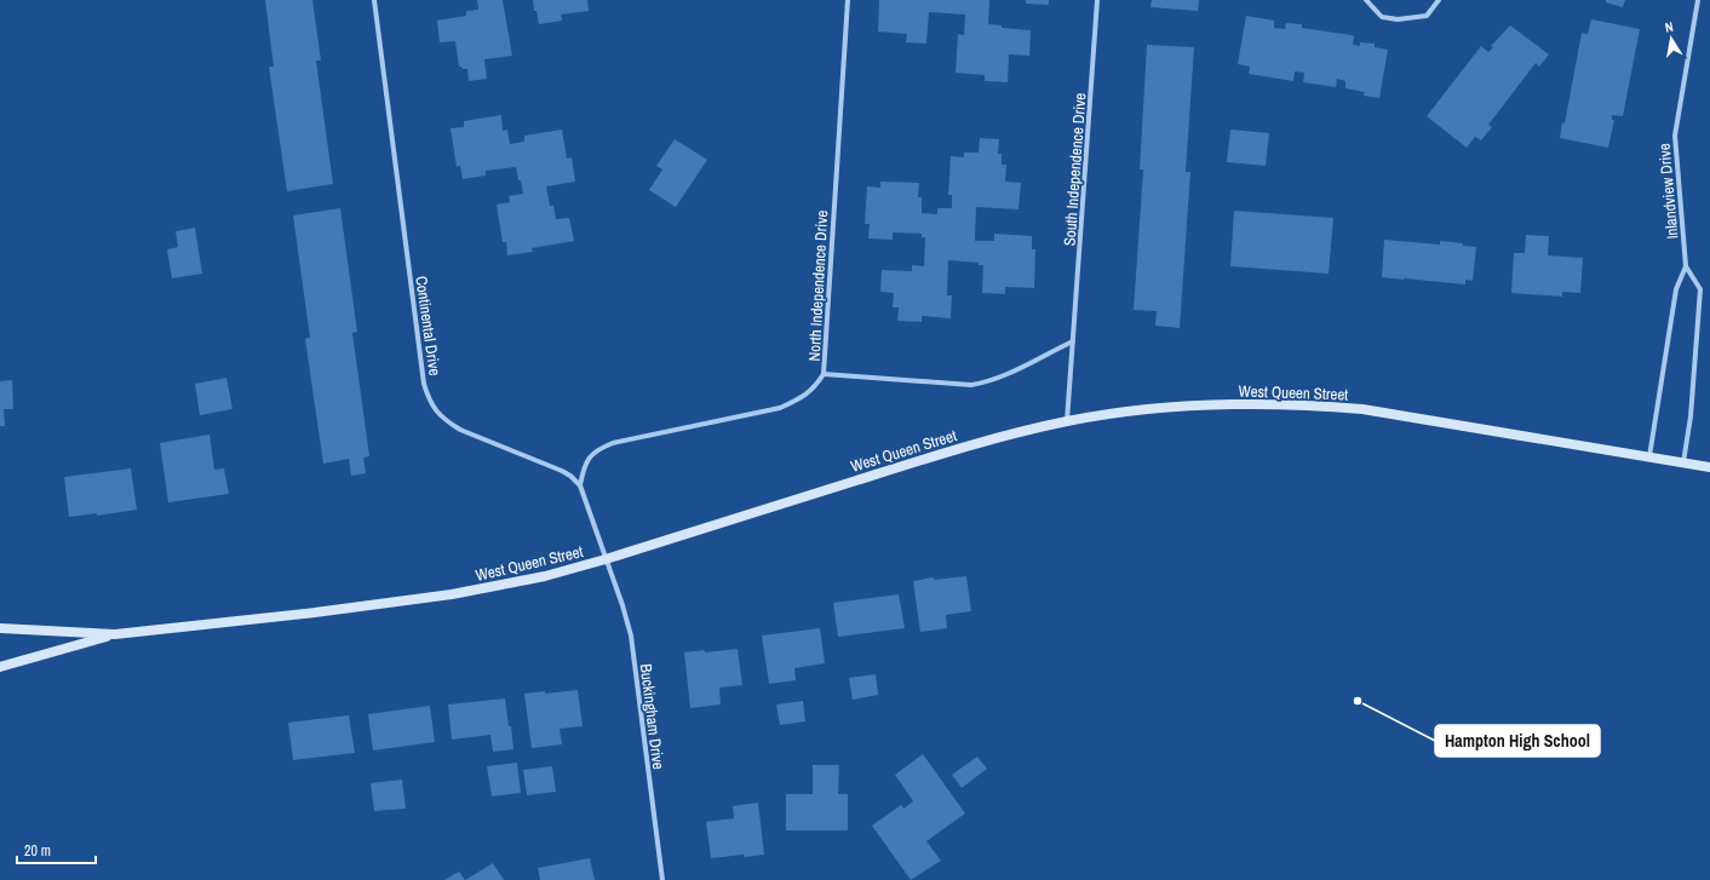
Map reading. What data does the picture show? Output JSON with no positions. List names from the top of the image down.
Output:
{
  "streets": {
    "main road": ["West Queen Street"],
    "street": [
      "South Independence Drive",
      "Inlandview Drive",
      "North Independence Drive",
      "Continental Drive",
      "Buckingham Drive"
    ]
  },
  "crossings": [
    ["South Independence Drive", "West Queen Street"],
    ["Inlandview Drive", "West Queen Street"],
    ["North Independence Drive", "Continental Drive"],
    ["West Queen Street", "Buckingham Drive"]
  ],
  "places": ["Hampton High School"],
  "scale_bar": "20 m",
  "north": "top"
}
